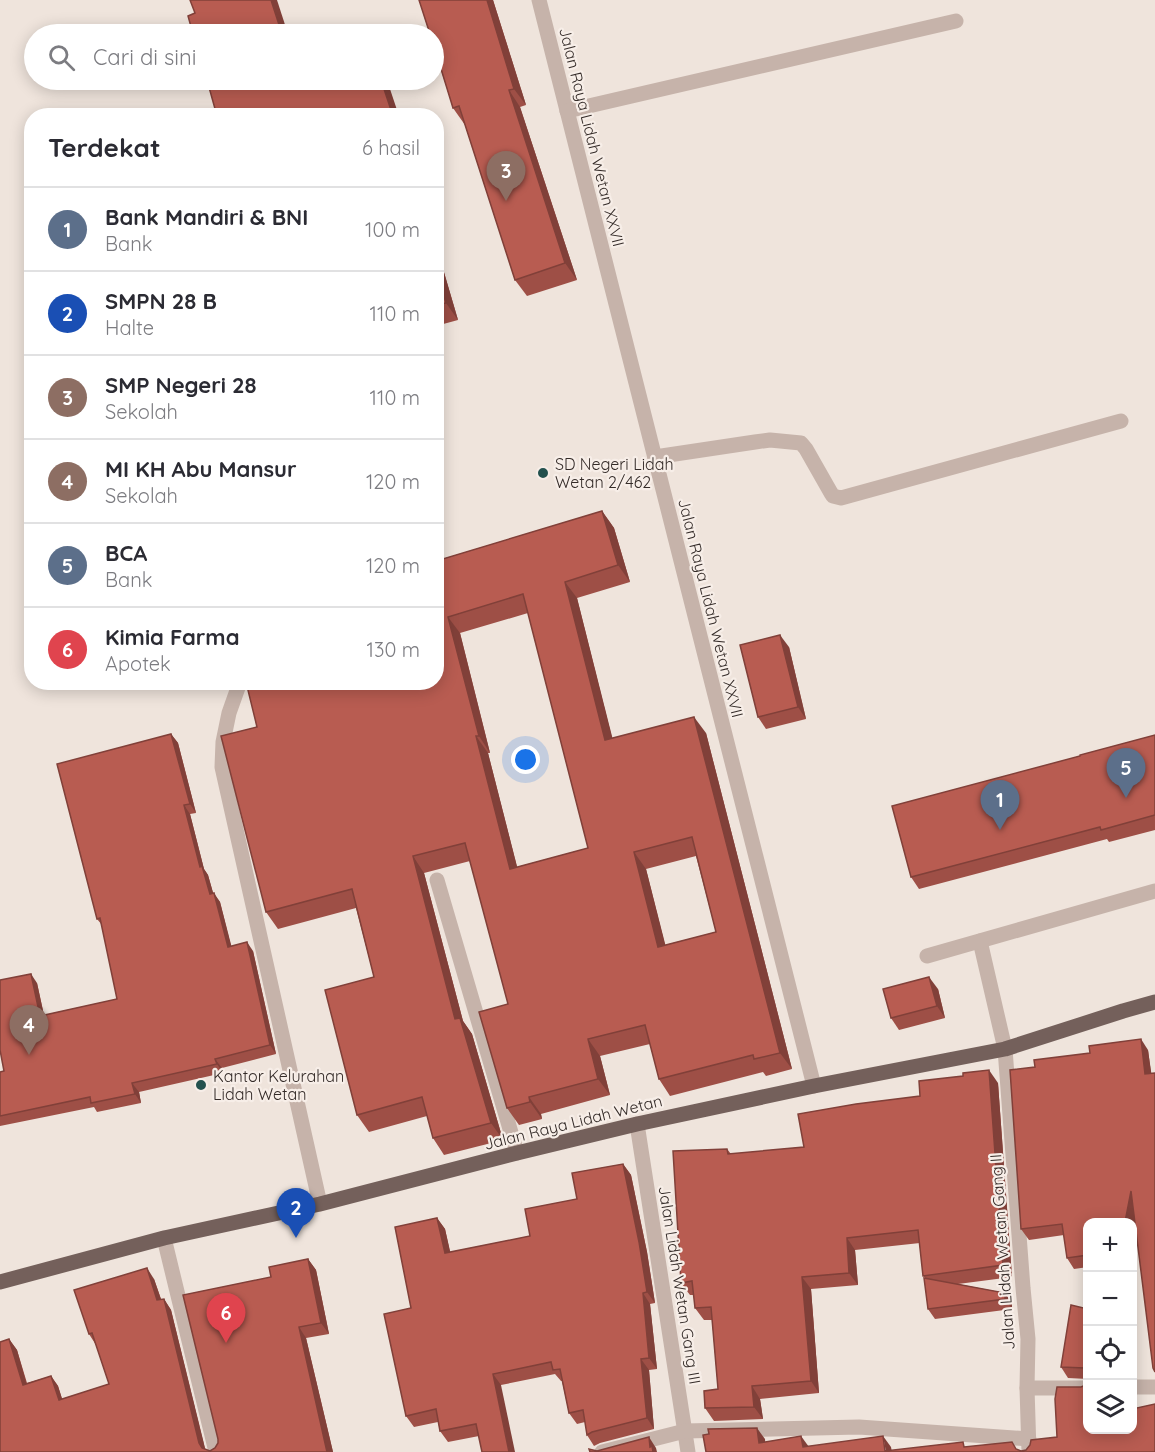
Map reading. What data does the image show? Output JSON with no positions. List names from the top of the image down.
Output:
{
  "streets": {
    "main road": ["Jalan Raya Lidah Wetan"],
    "street": ["Jalan Raya Lidah Wetan XXVII", "Jalan Lidah Wetan Gang II", "Jalan Lidah Wetan Gang III"]
  },
  "crossings": [
    ["Jalan Raya Lidah Wetan XXVII", "Jalan Raya Lidah Wetan"],
    ["Jalan Raya Lidah Wetan", "Jalan Lidah Wetan Gang II"],
    ["Jalan Raya Lidah Wetan", "Jalan Lidah Wetan Gang III"]
  ],
  "places": ["SD Negeri Lidah Wetan 2/462", "Kantor Kelurahan Lidah Wetan"],
  "page": {
    "search": "Cari di sini",
    "heading": ["Terdekat", "6 hasil"],
    "pins": [
      "3",
      "5",
      "1",
      "4",
      "2",
      "6"
    ],
    "list": [
      {
        "mark": "1",
        "name": "Bank Mandiri & BNI",
        "note": "Bank",
        "value": "100 m"
      },
      {
        "mark": "2",
        "name": "SMPN 28 B",
        "note": "Halte",
        "value": "110 m"
      },
      {
        "mark": "3",
        "name": "SMP Negeri 28",
        "note": "Sekolah",
        "value": "110 m"
      },
      {
        "mark": "4",
        "name": "MI KH Abu Mansur",
        "note": "Sekolah",
        "value": "120 m"
      },
      {
        "mark": "5",
        "name": "BCA",
        "note": "Bank",
        "value": "120 m"
      },
      {
        "mark": "6",
        "name": "Kimia Farma",
        "note": "Apotek",
        "value": "130 m"
      }
    ],
    "map_buttons": ["+", "−"]
  }
}
